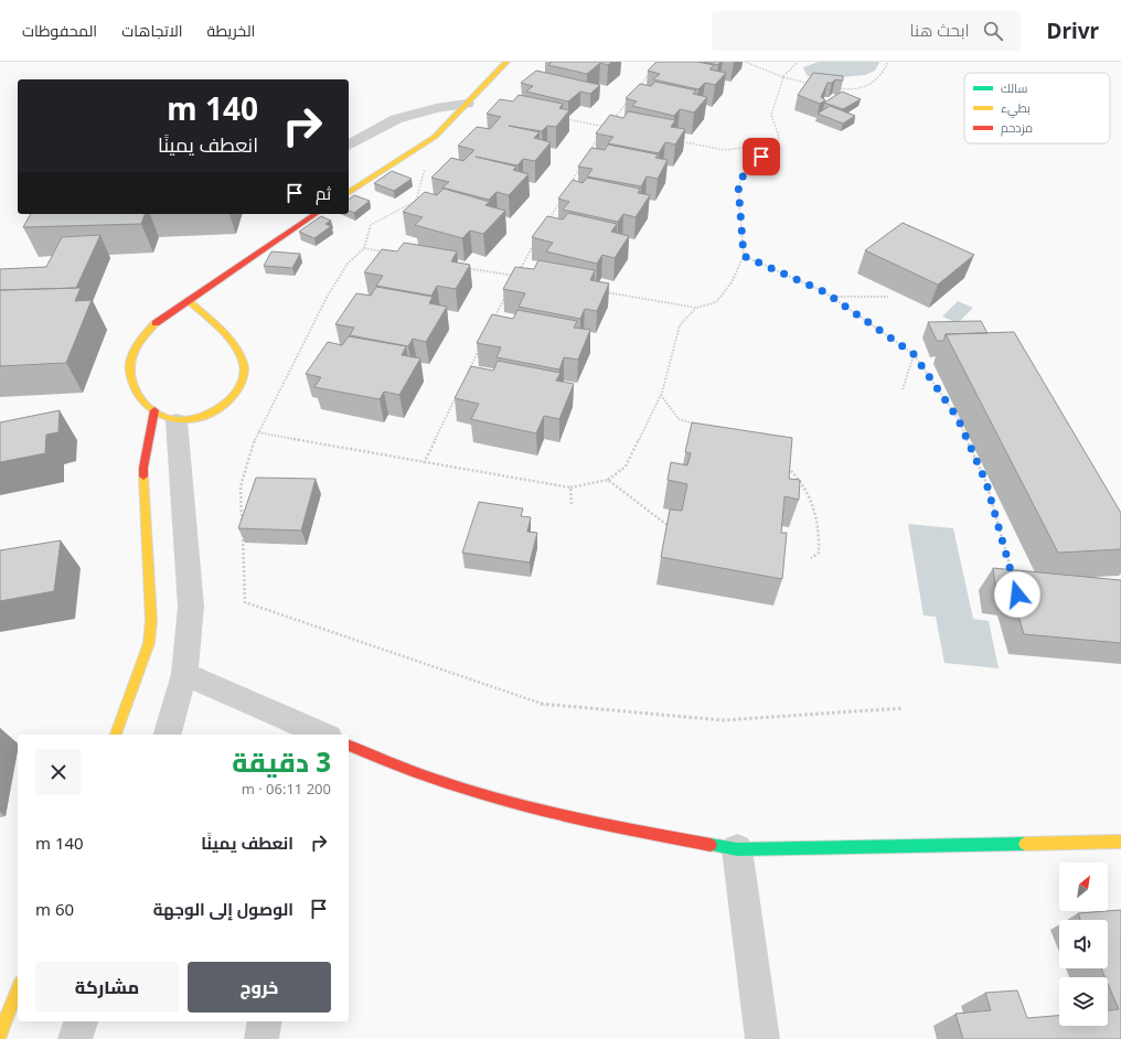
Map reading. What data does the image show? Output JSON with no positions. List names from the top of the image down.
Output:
{
  "legend": ["سالك", "بطيء", "مزدحم"],
  "north": "top right",
  "page": {
    "header": "Drivr",
    "search": "ابحث هنا",
    "nav": ["الخريطة", "الاتجاهات", "المحفوظات"],
    "turn": ["140 m", "انعطف يمينًا"],
    "then": "ثم",
    "heading": ["3 دقيقة", "200 m · 06:11"],
    "list": [
      {
        "name": "انعطف يمينًا",
        "value": "140 m"
      },
      {
        "name": "الوصول إلى الوجهة",
        "value": "60 m"
      }
    ],
    "buttons": ["خروج", "مشاركة"]
  }
}
